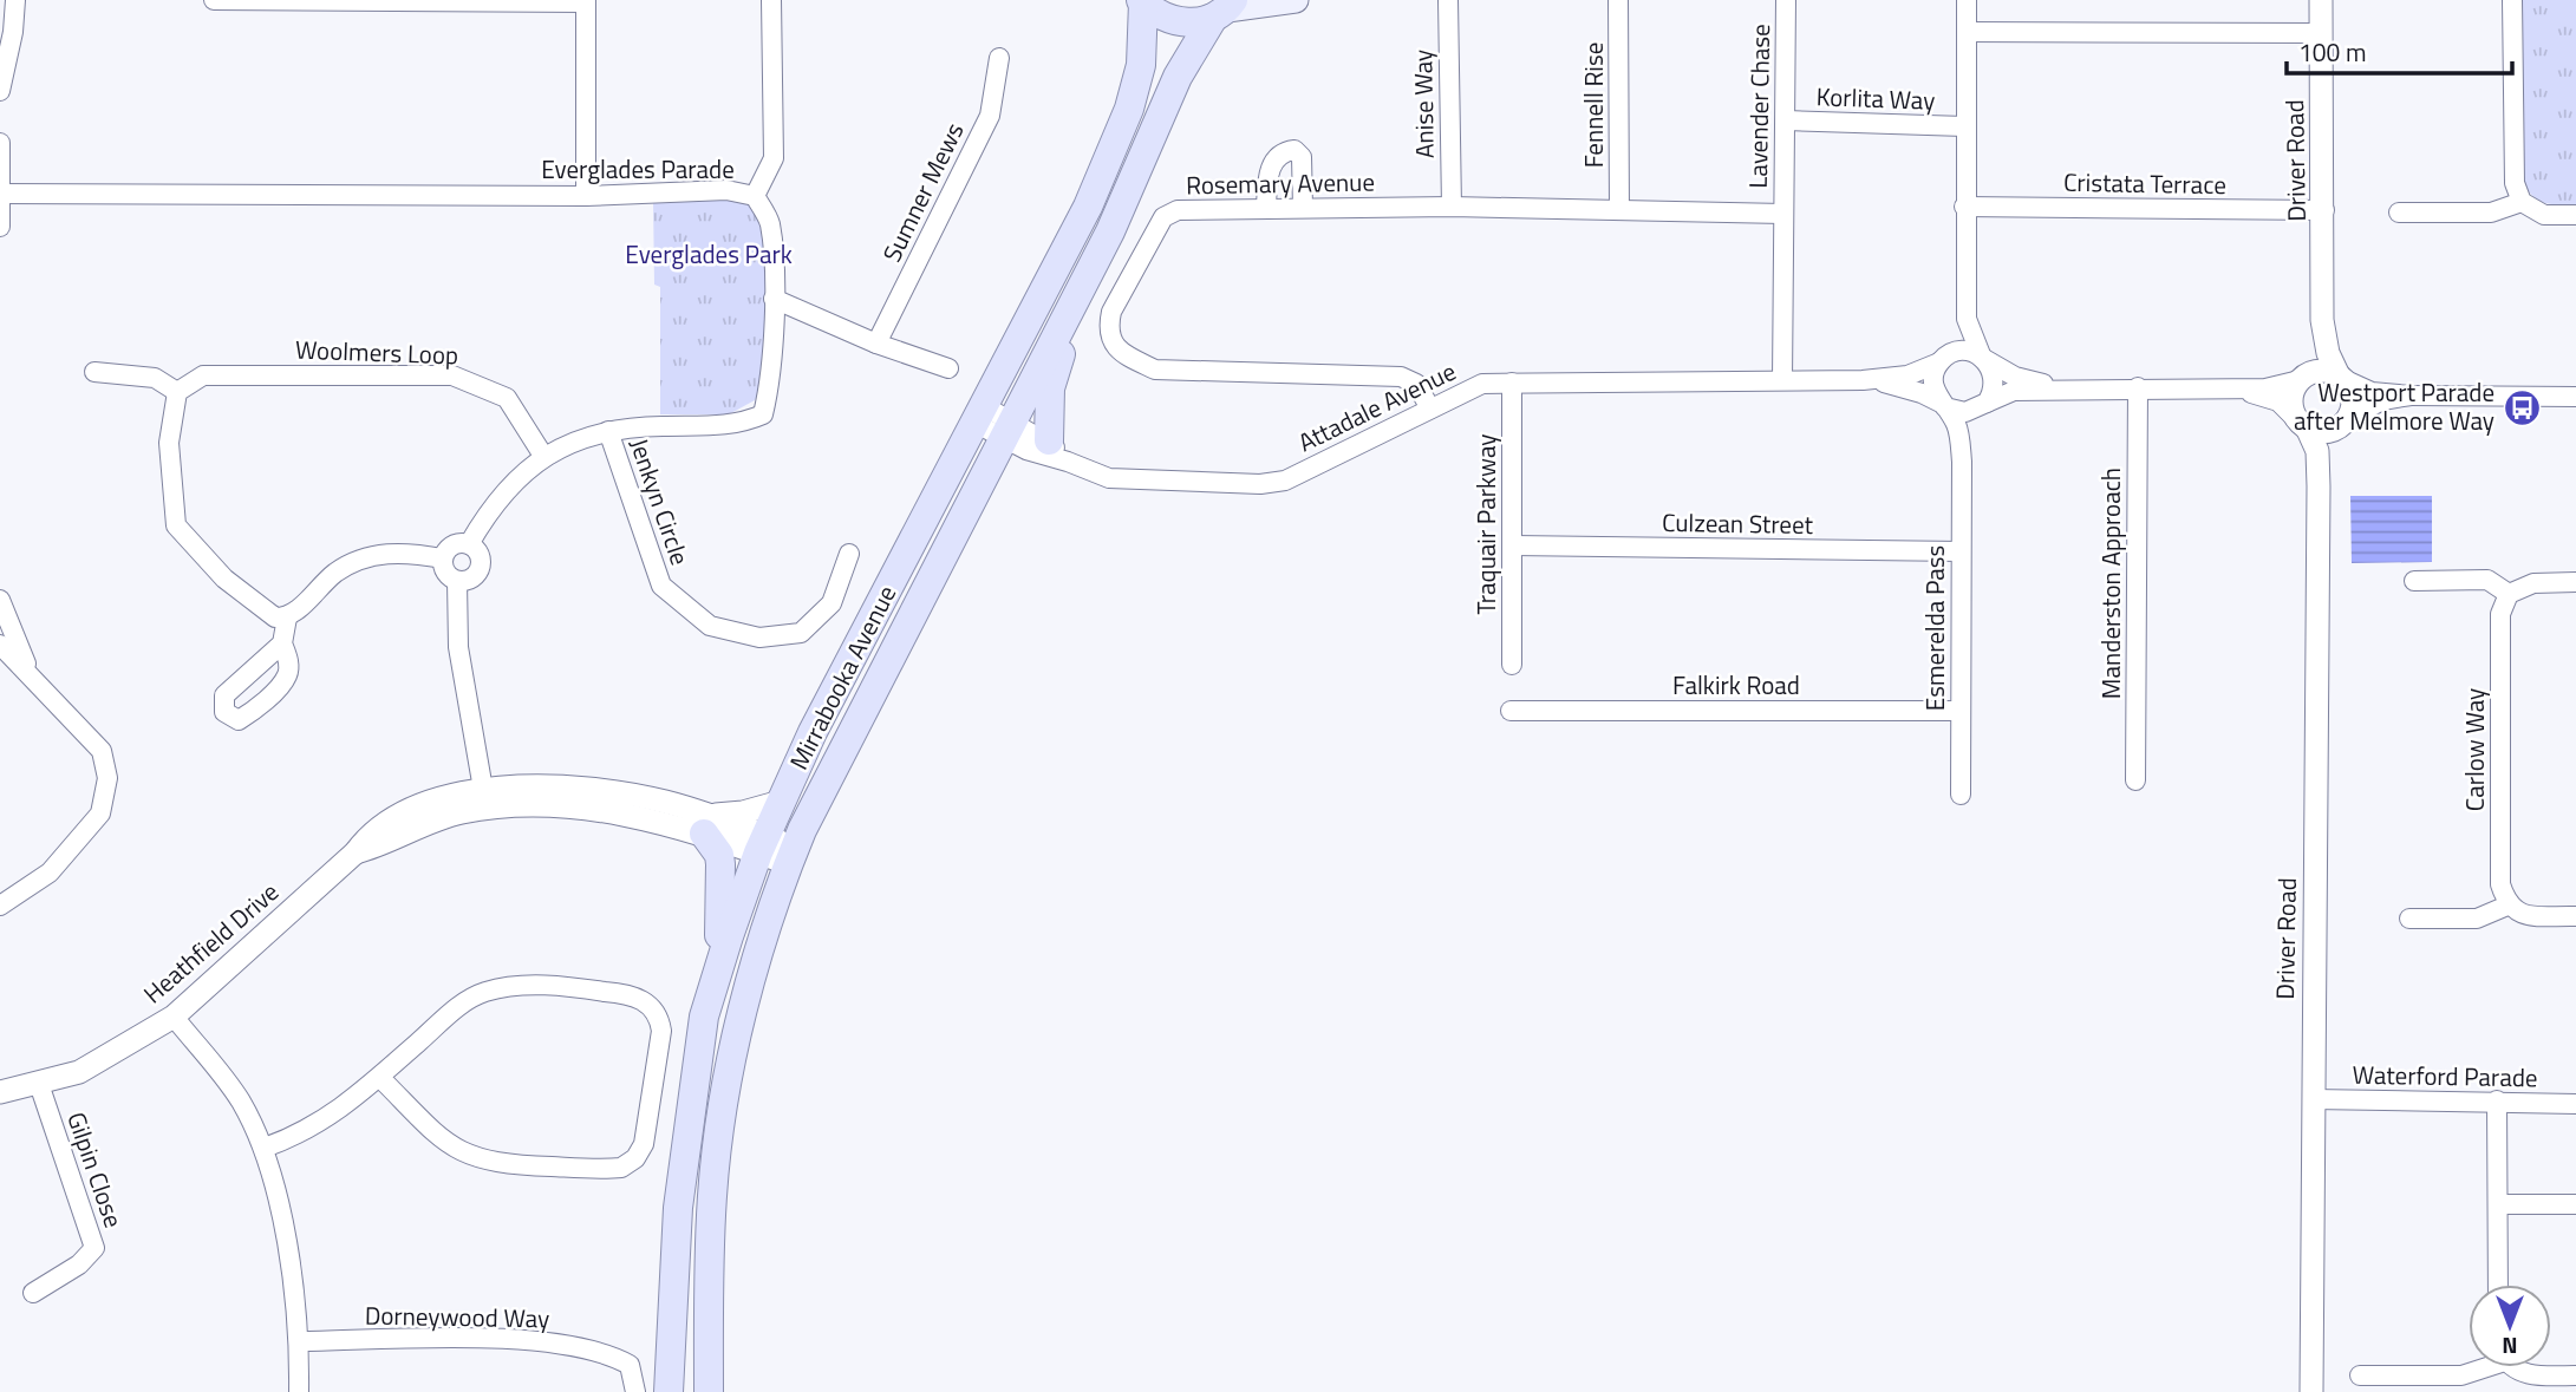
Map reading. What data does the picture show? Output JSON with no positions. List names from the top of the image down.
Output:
{
  "streets": {
    "main road": ["Mirrabooka Avenue"],
    "street": [
      "Korlita Way",
      "Anise Way",
      "Fennell Rise",
      "Lavender Chase",
      "Driver Road",
      "Everglades Parade",
      "Rosemary Avenue",
      "Cristata Terrace",
      "Sumner Mews",
      "Woolmers Loop",
      "Attadale Avenue",
      "Jenkyn Circle",
      "Traquair Parkway",
      "Culzean Street",
      "Manderston Approach",
      "Esmerelda Pass",
      "Falkirk Road",
      "Carlow Way",
      "Heathfield Drive",
      "Waterford Parade",
      "Gilpin Close",
      "Dorneywood Way"
    ]
  },
  "crossings": [
    ["Korlita Way", "Lavender Chase"],
    ["Anise Way", "Rosemary Avenue"],
    ["Fennell Rise", "Rosemary Avenue"],
    ["Lavender Chase", "Rosemary Avenue"],
    ["Lavender Chase", "Attadale Avenue"],
    ["Driver Road", "Cristata Terrace"],
    ["Driver Road", "Waterford Parade"],
    ["Everglades Parade", "Woolmers Loop"],
    ["Everglades Parade", "Jenkyn Circle"],
    ["Rosemary Avenue", "Attadale Avenue"],
    ["Attadale Avenue", "Traquair Parkway"],
    ["Attadale Avenue", "Esmerelda Pass"],
    ["Attadale Avenue", "Mirrabooka Avenue"],
    ["Traquair Parkway", "Culzean Street"],
    ["Culzean Street", "Esmerelda Pass"],
    ["Esmerelda Pass", "Falkirk Road"],
    ["Mirrabooka Avenue", "Heathfield Drive"],
    ["Heathfield Drive", "Gilpin Close"]
  ],
  "parks": ["Everglades Park"],
  "places": {
    "bus stop": ["Westport Parade after Melmore Way"]
  },
  "scale_bar": "100 m",
  "north": "bottom"
}
